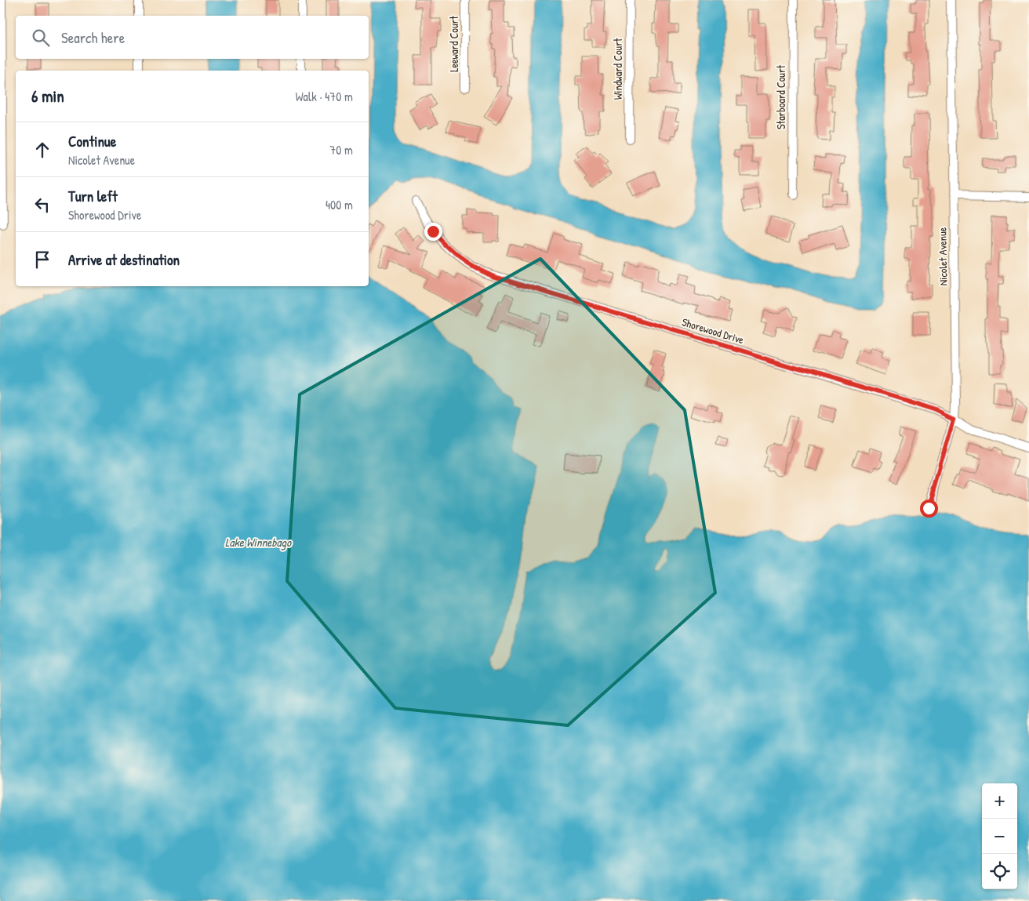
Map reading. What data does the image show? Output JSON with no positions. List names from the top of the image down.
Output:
{
  "streets": {
    "street": [
      "Leeward Court",
      "Windward Court",
      "Starboard Court",
      "Nicolet Avenue",
      "Shorewood Drive"
    ]
  },
  "crossings": [
    ["Nicolet Avenue", "Shorewood Drive"]
  ],
  "water": ["Lake Winnebago"],
  "page": {
    "search": "Search here",
    "heading": ["6 min", "Walk · 470 m"],
    "list": [
      ["Continue", "Nicolet Avenue", "70 m"],
      ["Turn left", "Shorewood Drive", "400 m"],
      "Arrive at destination"
    ],
    "map_buttons": ["+", "−"]
  }
}
